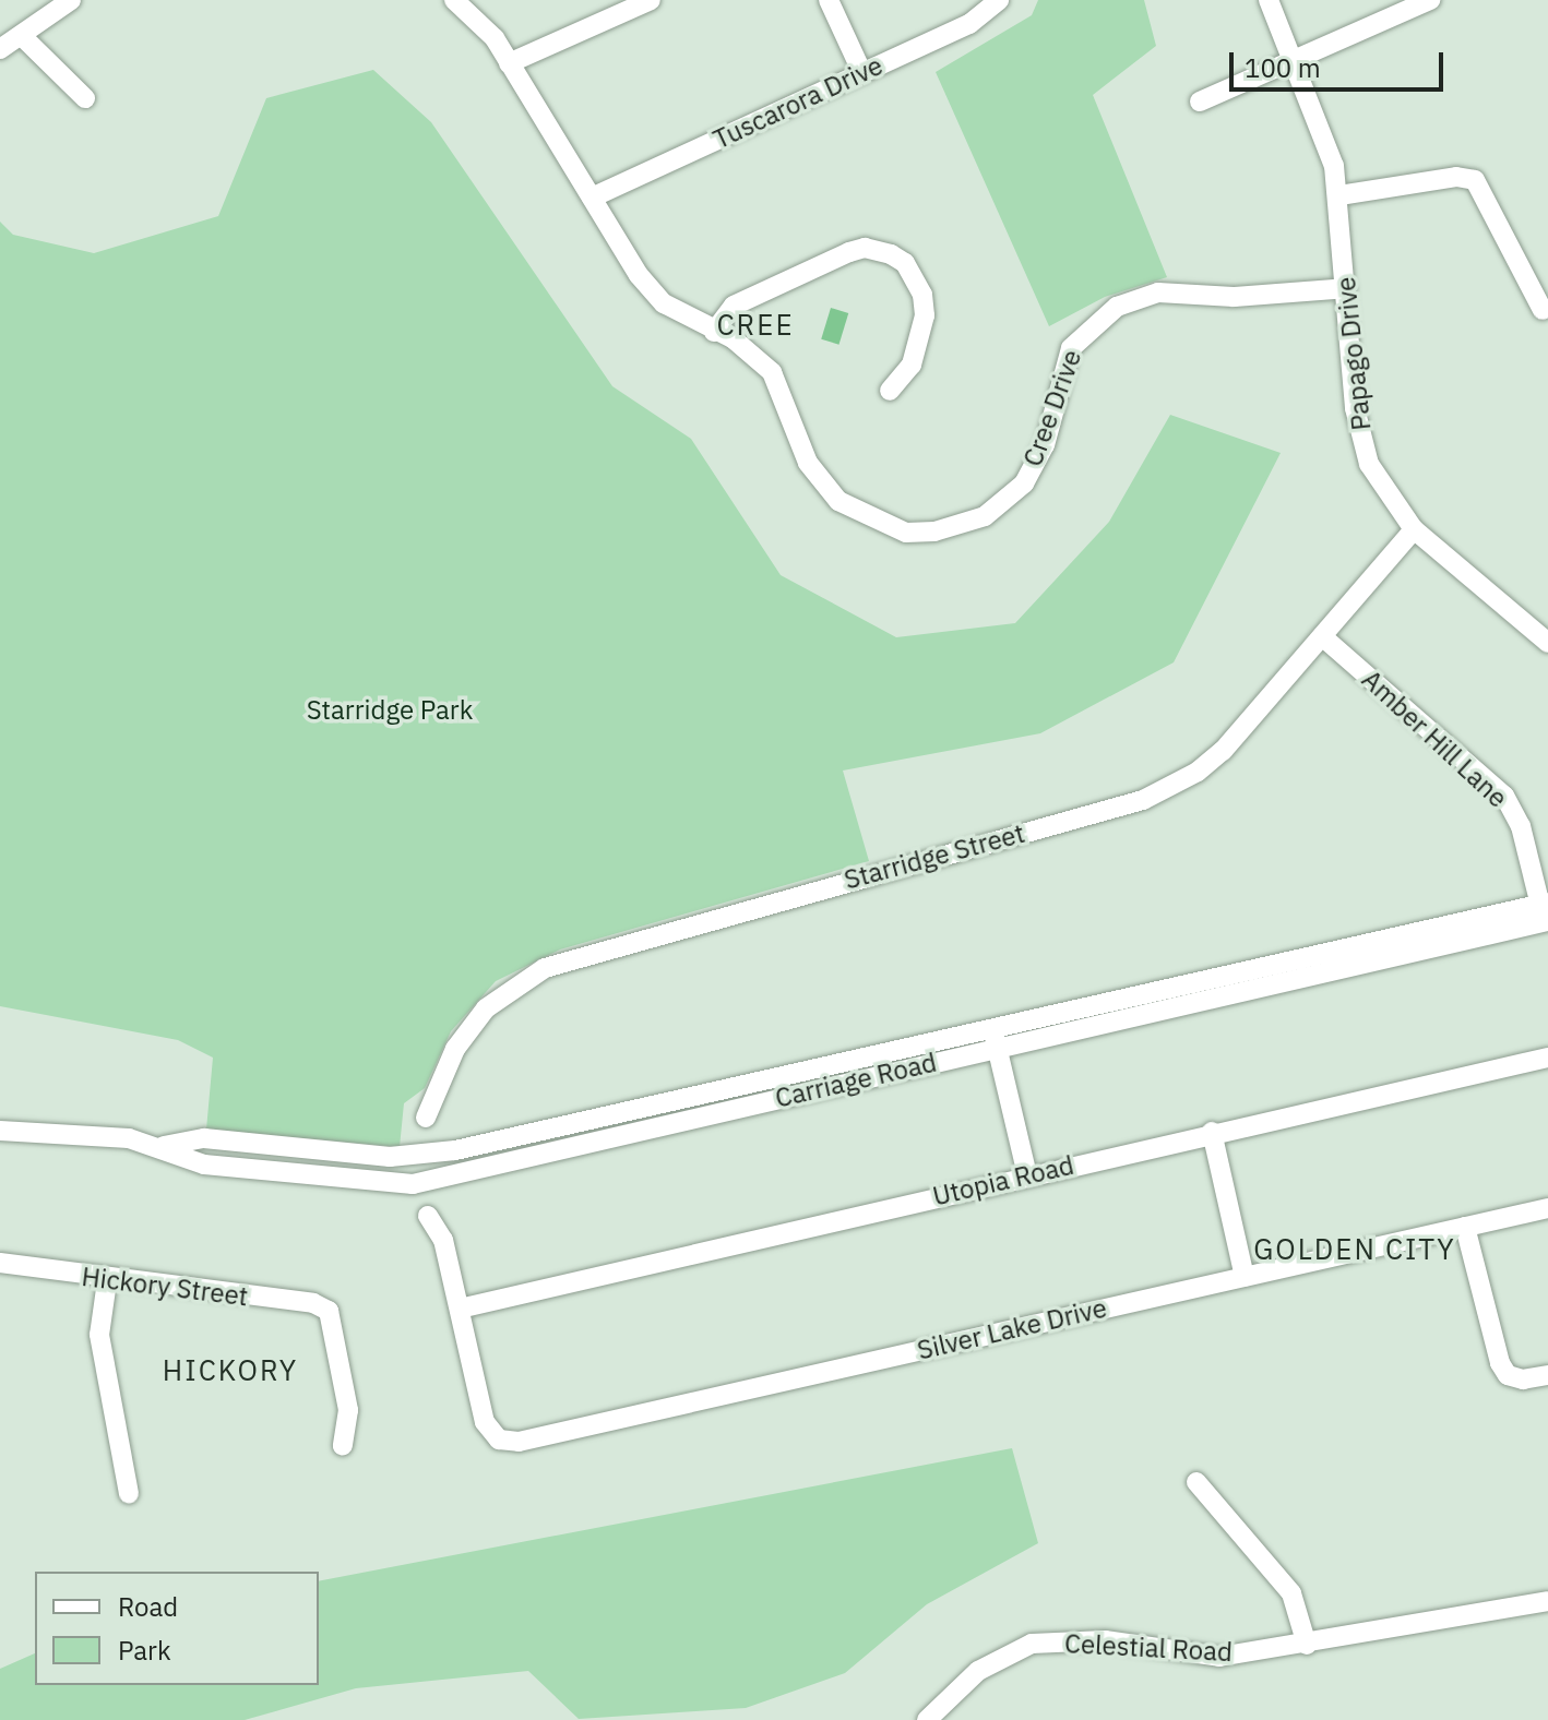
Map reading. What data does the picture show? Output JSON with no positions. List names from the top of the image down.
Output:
{
  "streets": {
    "street": [
      "Tuscarora Drive",
      "Papago Drive",
      "Cree Drive",
      "Amber Hill Lane",
      "Starridge Street",
      "Carriage Road",
      "Utopia Road",
      "Hickory Street",
      "Silver Lake Drive",
      "Celestial Road"
    ]
  },
  "crossings": [
    ["Tuscarora Drive", "Cree Drive"],
    ["Papago Drive", "Cree Drive"],
    ["Papago Drive", "Starridge Street"],
    ["Amber Hill Lane", "Starridge Street"],
    ["Amber Hill Lane", "Carriage Road"],
    ["Utopia Road", "Silver Lake Drive"]
  ],
  "districts": ["CREE", "GOLDEN CITY", "HICKORY"],
  "parks": ["Starridge Park"],
  "legend": ["Road", "Park"],
  "scale_bar": "100 m"
}
